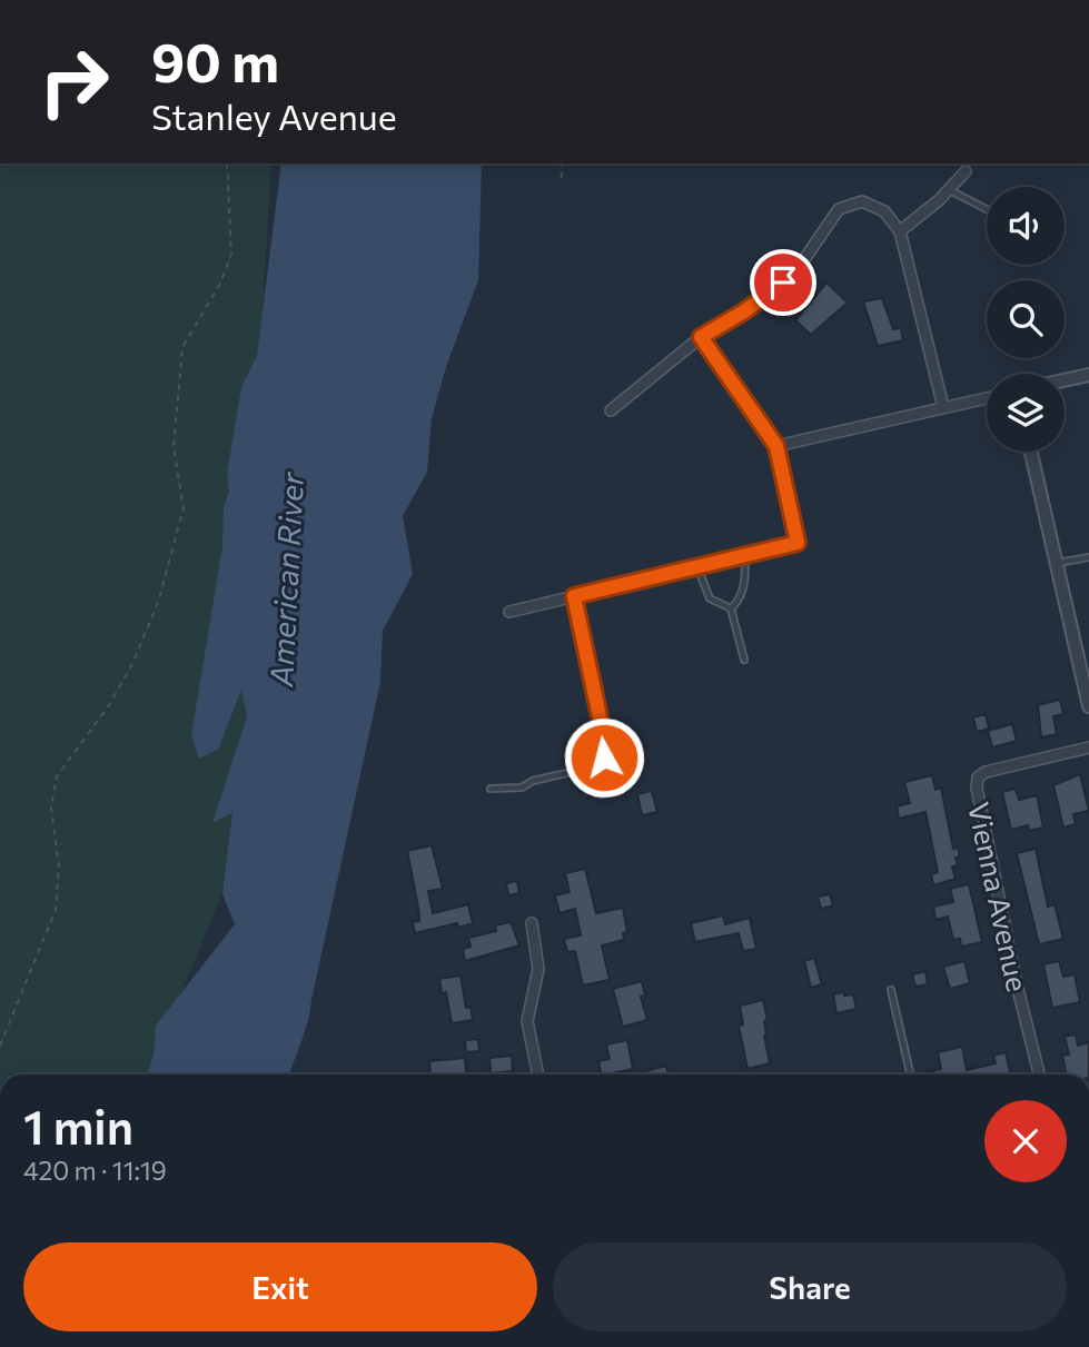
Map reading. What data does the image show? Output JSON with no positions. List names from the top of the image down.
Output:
{
  "streets": {
    "street": ["Vienna Avenue"]
  },
  "water": ["American River"],
  "page": {
    "turn": ["90 m", "Stanley Avenue"],
    "heading": ["1 min", "420 m · 11:19"],
    "buttons": ["Exit", "Share"]
  }
}
